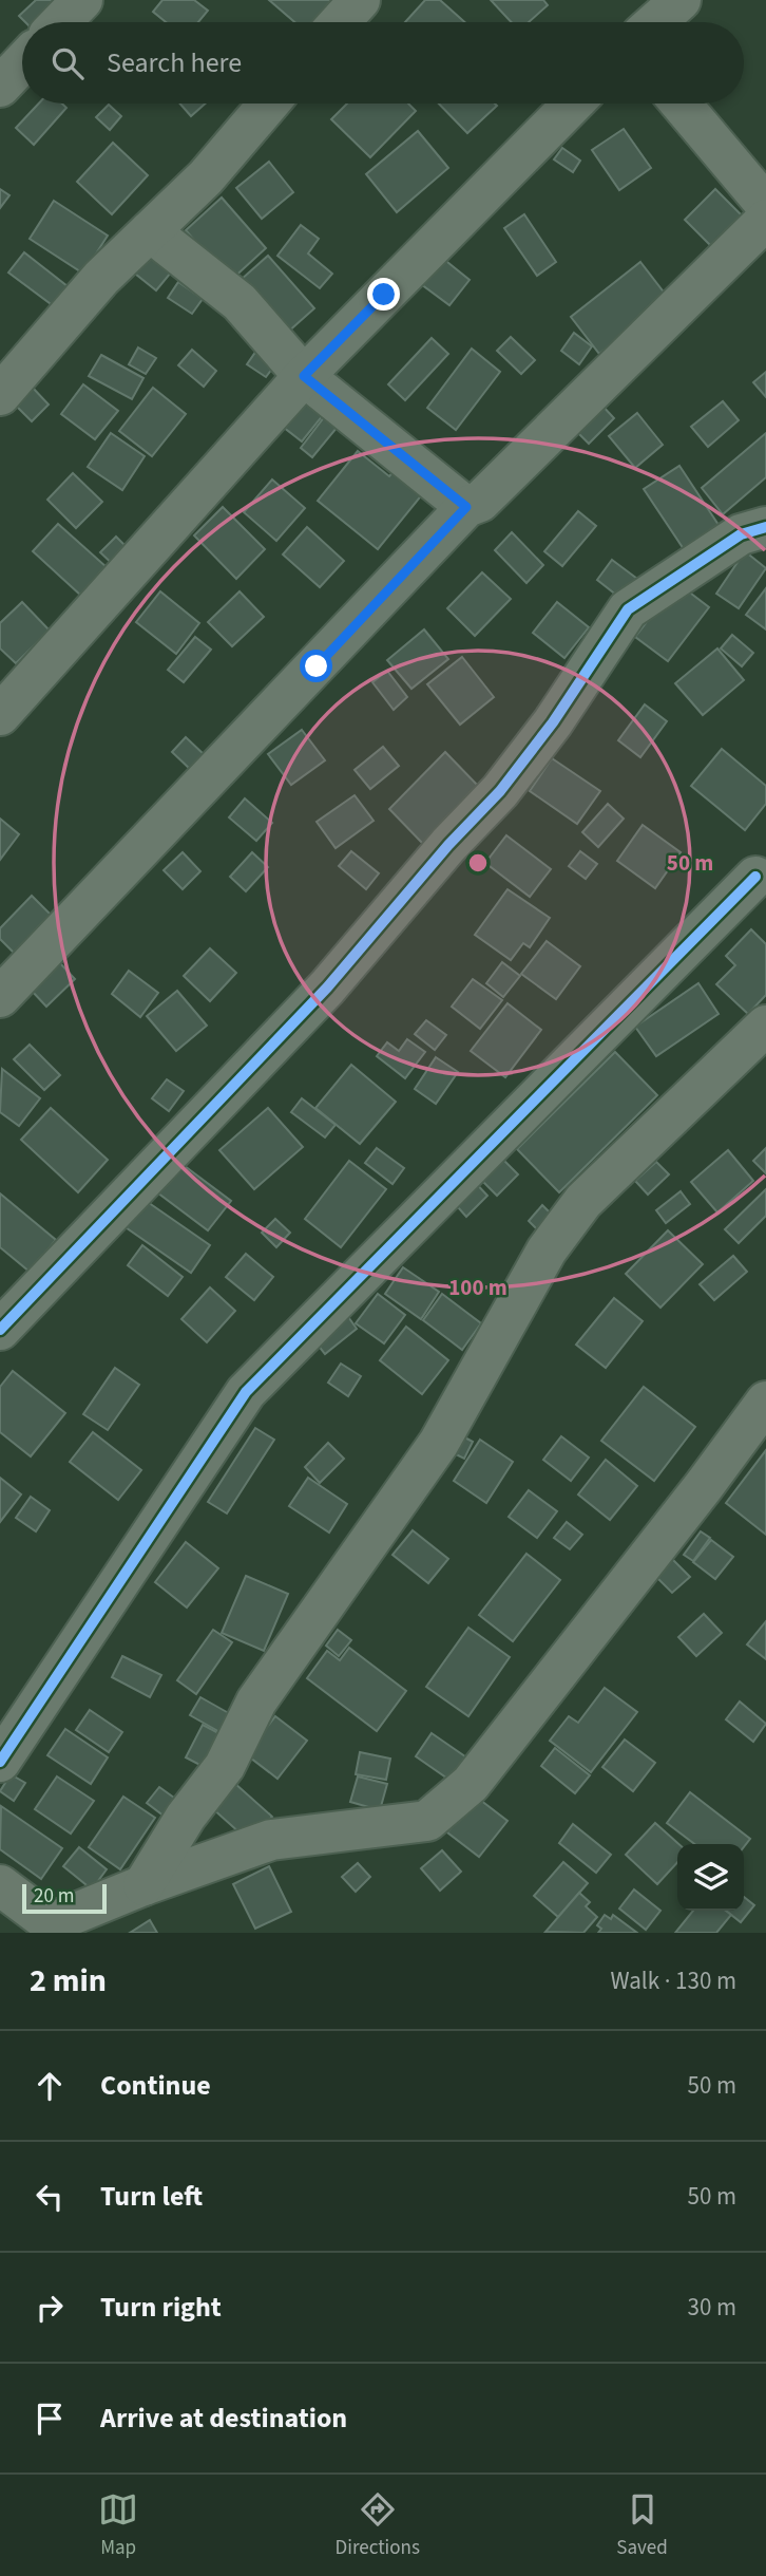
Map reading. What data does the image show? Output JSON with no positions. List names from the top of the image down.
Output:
{
  "scale_bar": "20 m",
  "page": {
    "search": "Search here",
    "scale": "20 m",
    "heading": ["2 min", "Walk · 130 m"],
    "list": [
      ["Continue", "50 m"],
      ["Turn left", "50 m"],
      ["Turn right", "30 m"],
      "Arrive at destination"
    ],
    "nav": ["Map", "Directions", "Saved"]
  },
  "rings": ["50 m", "100 m"]
}
